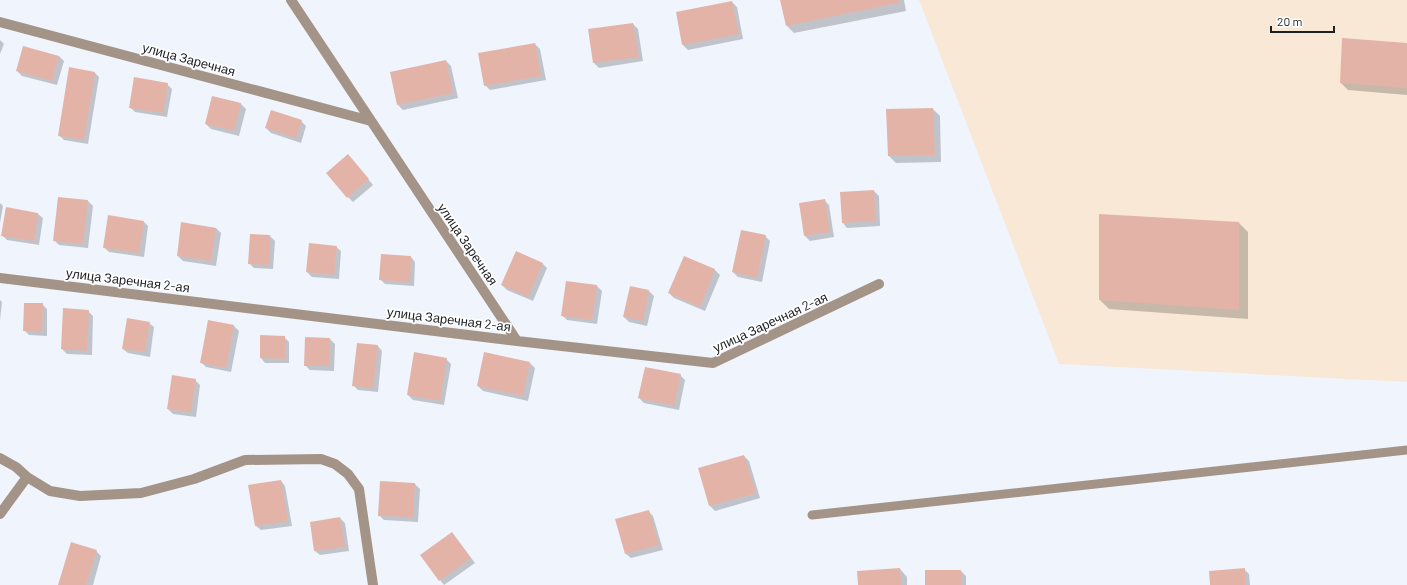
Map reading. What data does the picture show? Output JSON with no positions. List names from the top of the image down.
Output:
{
  "streets": {
    "street": ["улица Заречная", "улица Заречная 2-ая"]
  },
  "crossings": [
    ["улица Заречная", "улица Заречная 2-ая"]
  ],
  "scale_bar": "20 m"
}
